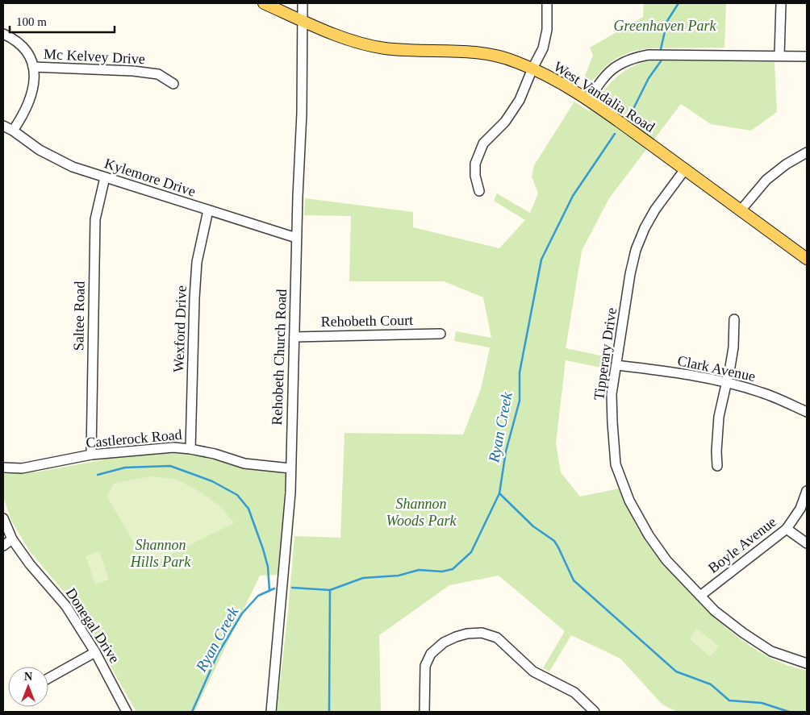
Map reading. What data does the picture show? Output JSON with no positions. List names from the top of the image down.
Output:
{
  "streets": {
    "main road": ["West Vandalia Road"],
    "street": [
      "Mc Kelvey Drive",
      "Kylemore Drive",
      "Saltee Road",
      "Rehobeth Court",
      "Wexford Drive",
      "Tipperary Drive",
      "Rehobeth Church Road",
      "Clark Avenue",
      "Castlerock Road",
      "Boyle Avenue",
      "Donegal Drive"
    ]
  },
  "crossings": [
    ["West Vandalia Road", "Tipperary Drive"],
    ["West Vandalia Road", "Rehobeth Church Road"],
    ["Kylemore Drive", "Saltee Road"],
    ["Kylemore Drive", "Wexford Drive"],
    ["Kylemore Drive", "Rehobeth Church Road"],
    ["Saltee Road", "Castlerock Road"],
    ["Rehobeth Court", "Rehobeth Church Road"],
    ["Wexford Drive", "Castlerock Road"],
    ["Tipperary Drive", "Clark Avenue"],
    ["Tipperary Drive", "Boyle Avenue"],
    ["Rehobeth Church Road", "Castlerock Road"]
  ],
  "water": ["Ryan Creek"],
  "parks": ["Greenhaven Park", "Shannon Woods Park", "Shannon Hills Park"],
  "scale_bar": "100 m",
  "north": "top"
}
